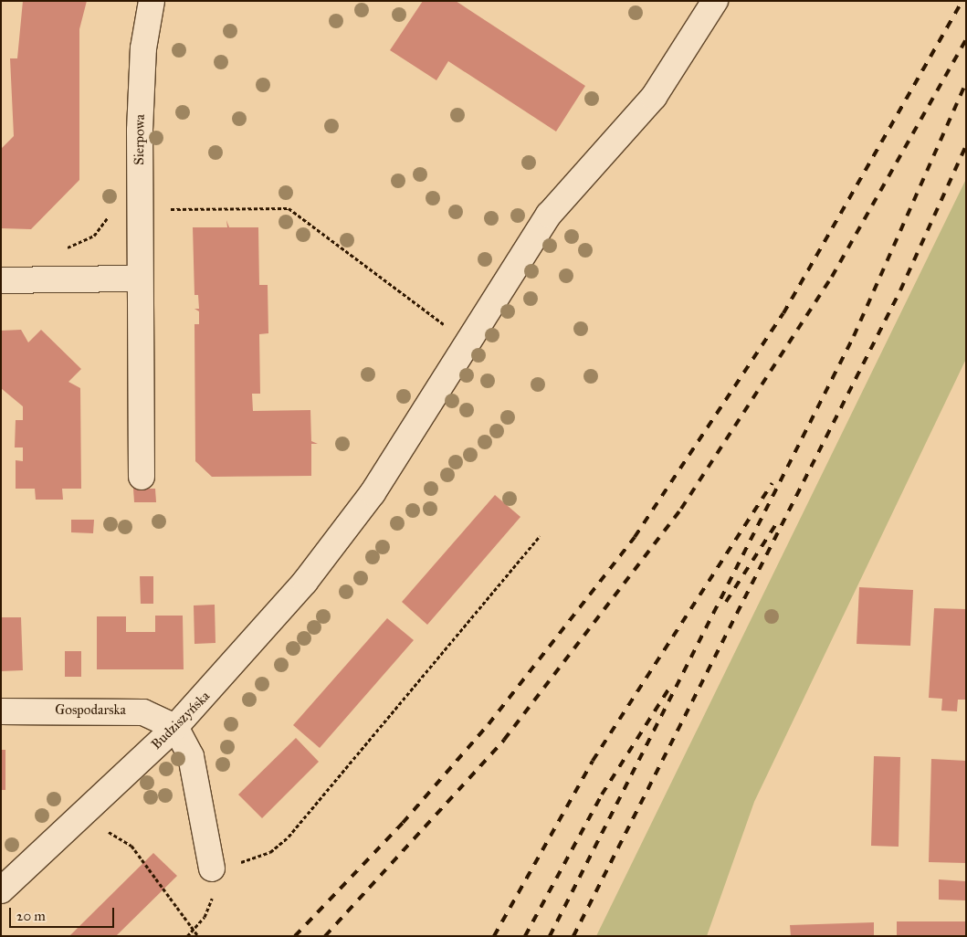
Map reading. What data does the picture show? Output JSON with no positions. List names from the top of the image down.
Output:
{
  "streets": {
    "street": ["Sierpowa", "Gospodarska", "Budziszyńska"]
  },
  "crossings": [
    ["Gospodarska", "Budziszyńska"]
  ],
  "scale_bar": "20 m"
}
